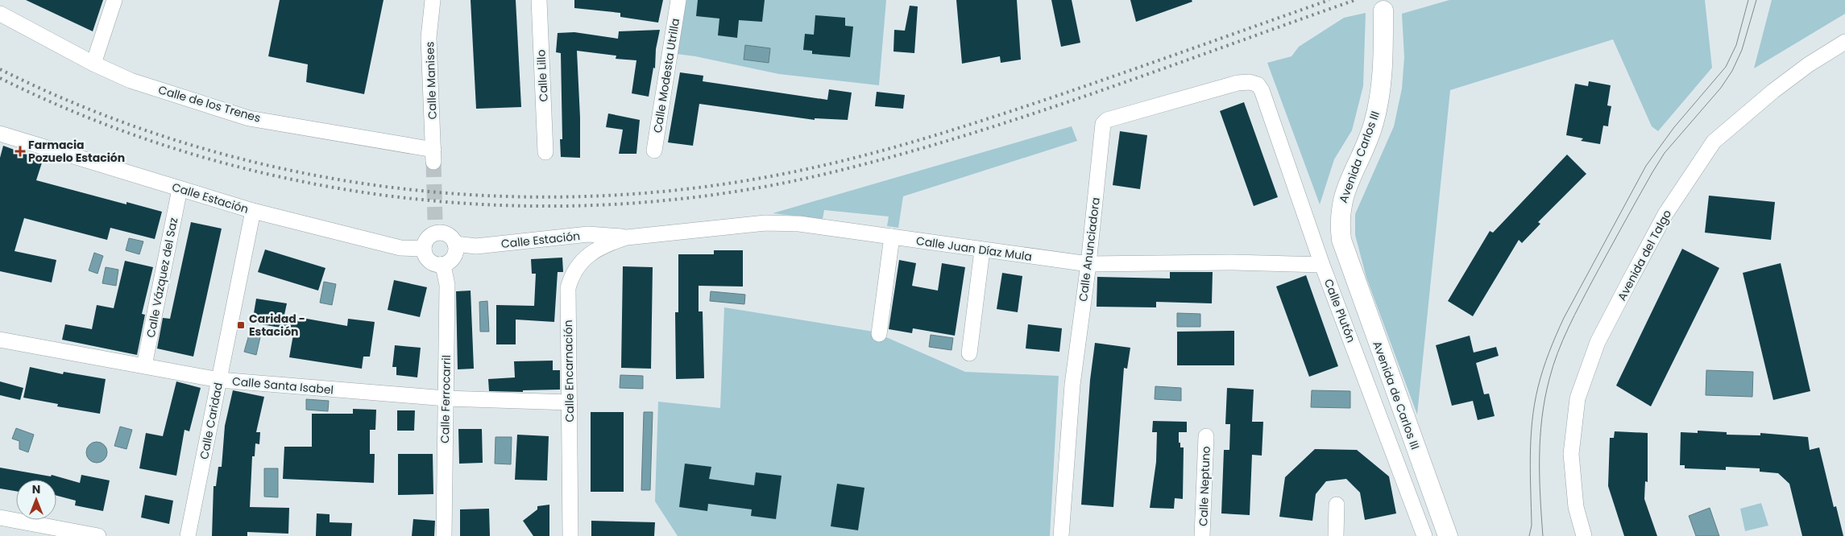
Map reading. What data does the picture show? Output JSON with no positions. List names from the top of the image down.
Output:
{
  "streets": {
    "street": [
      "Calle Lillo",
      "Calle Modesta Utrilla",
      "Calle Manises",
      "Calle de los Trenes",
      "Avenida Carlos III",
      "Calle Estación",
      "Calle Juan Díaz Mula",
      "Calle Anunciadora",
      "Avenida del Talgo",
      "Calle Vázquez del Saz",
      "Calle Plutón",
      "Calle Encarnación",
      "Calle Santa Isabel",
      "Avenida de Carlos III",
      "Calle Ferrocarril",
      "Calle Caridad",
      "Calle Neptuno"
    ]
  },
  "crossings": [
    ["Calle Manises", "Calle de los Trenes"],
    ["Avenida Carlos III", "Avenida de Carlos III"],
    ["Calle Estación", "Calle Juan Díaz Mula"],
    ["Calle Estación", "Calle Vázquez del Saz"],
    ["Calle Estación", "Calle Encarnación"],
    ["Calle Estación", "Calle Ferrocarril"],
    ["Calle Estación", "Calle Caridad"],
    ["Calle Juan Díaz Mula", "Calle Anunciadora"],
    ["Calle Juan Díaz Mula", "Calle Plutón"],
    ["Calle Juan Díaz Mula", "Calle Encarnación"],
    ["Calle Anunciadora", "Calle Plutón"],
    ["Calle Vázquez del Saz", "Calle Santa Isabel"],
    ["Calle Encarnación", "Calle Santa Isabel"],
    ["Calle Santa Isabel", "Calle Ferrocarril"],
    ["Calle Santa Isabel", "Calle Caridad"]
  ],
  "places": {
    "health": ["Farmacia Pozuelo Estación"],
    "transit": ["Caridad - Estación"]
  },
  "north": "top"
}
